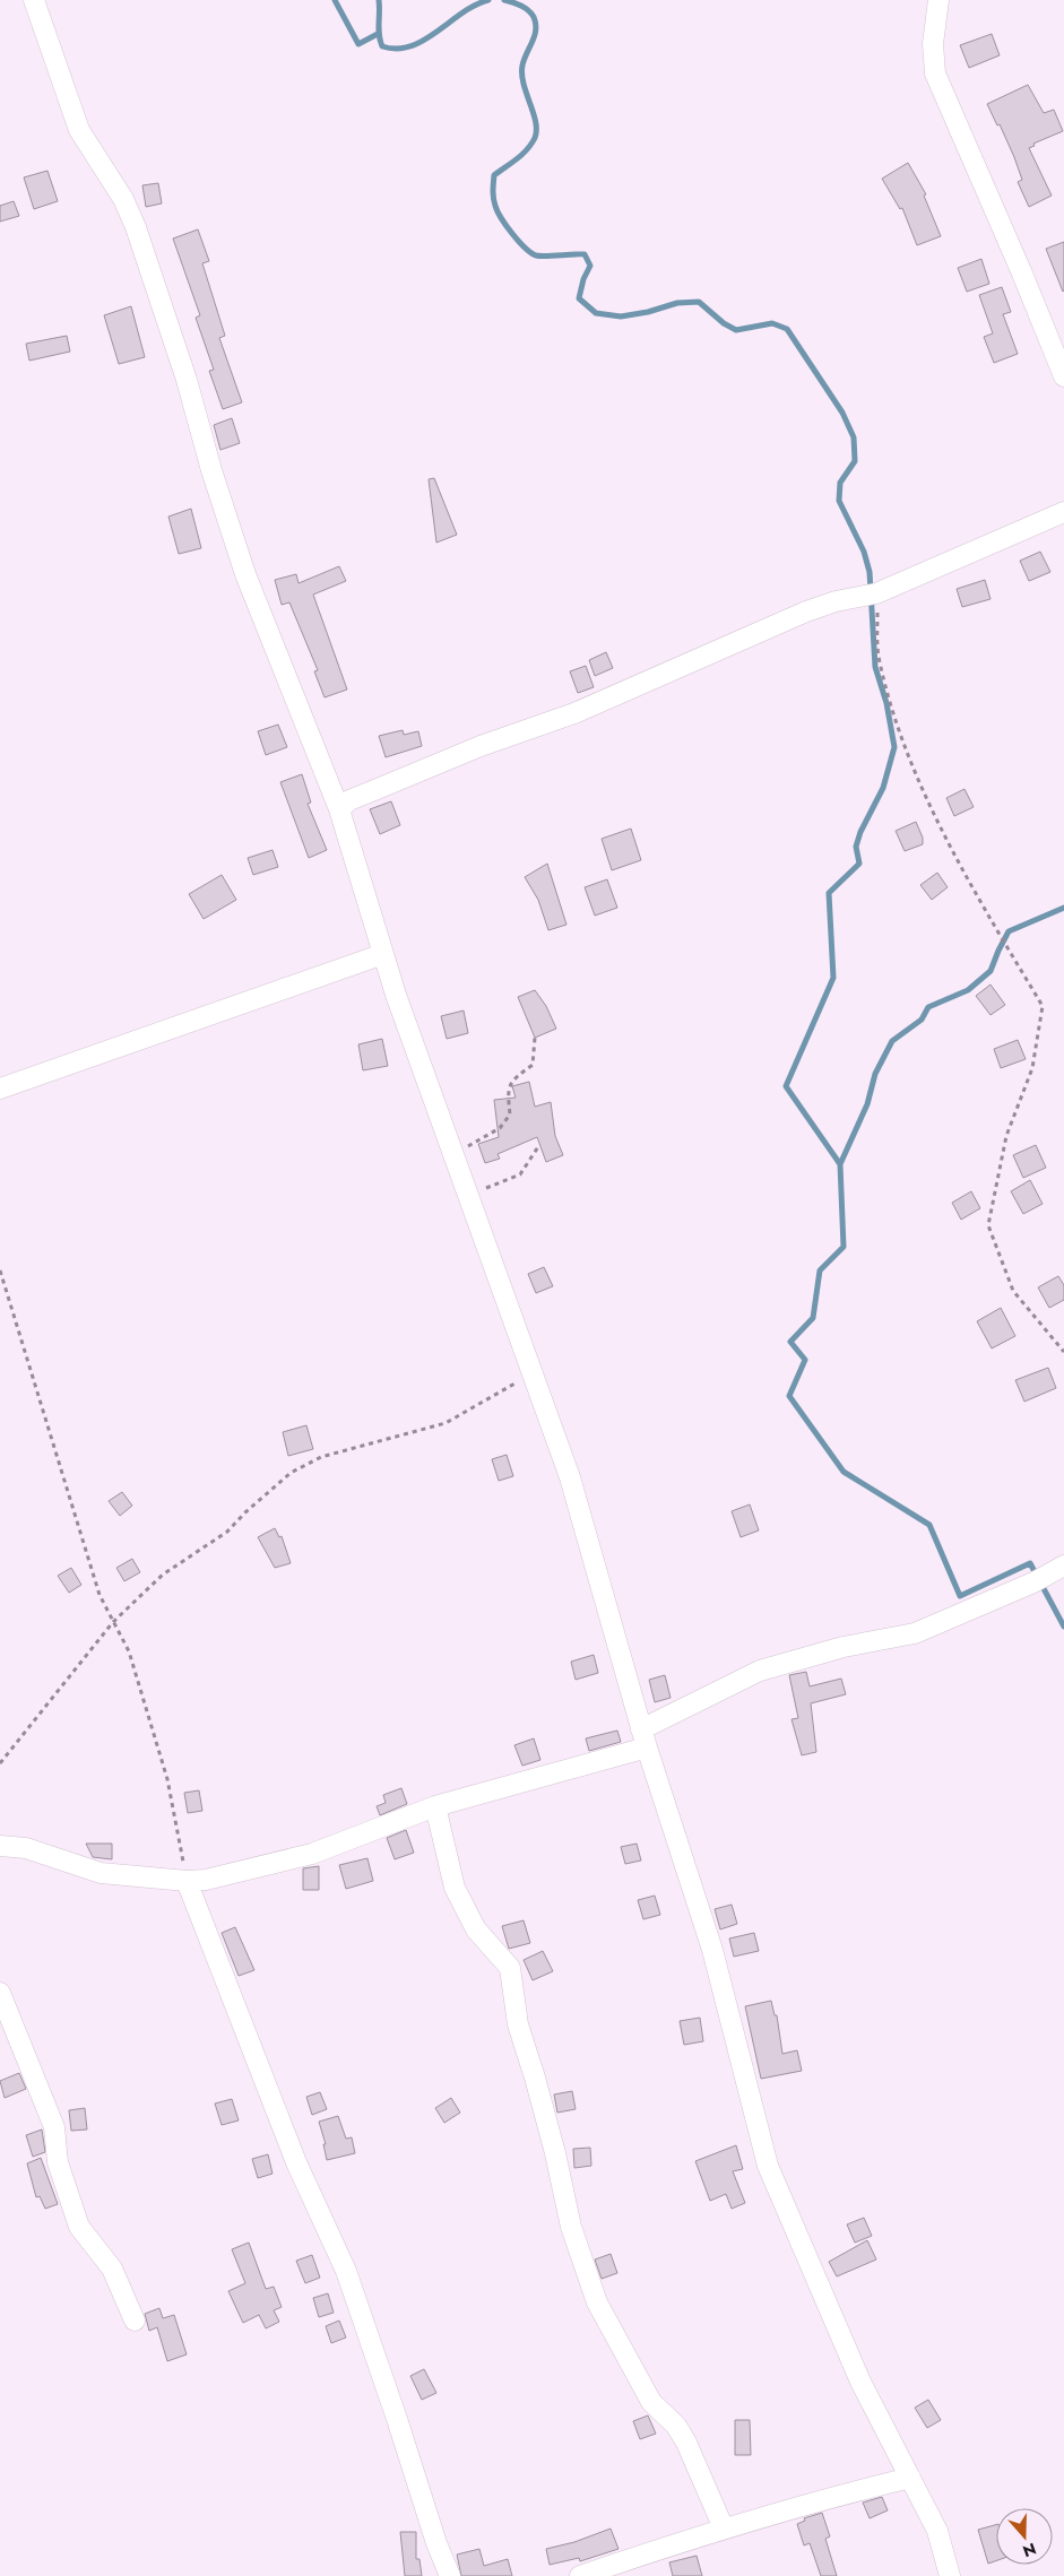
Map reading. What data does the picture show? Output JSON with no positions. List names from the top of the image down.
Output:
{
  "north": "bottom"
}
